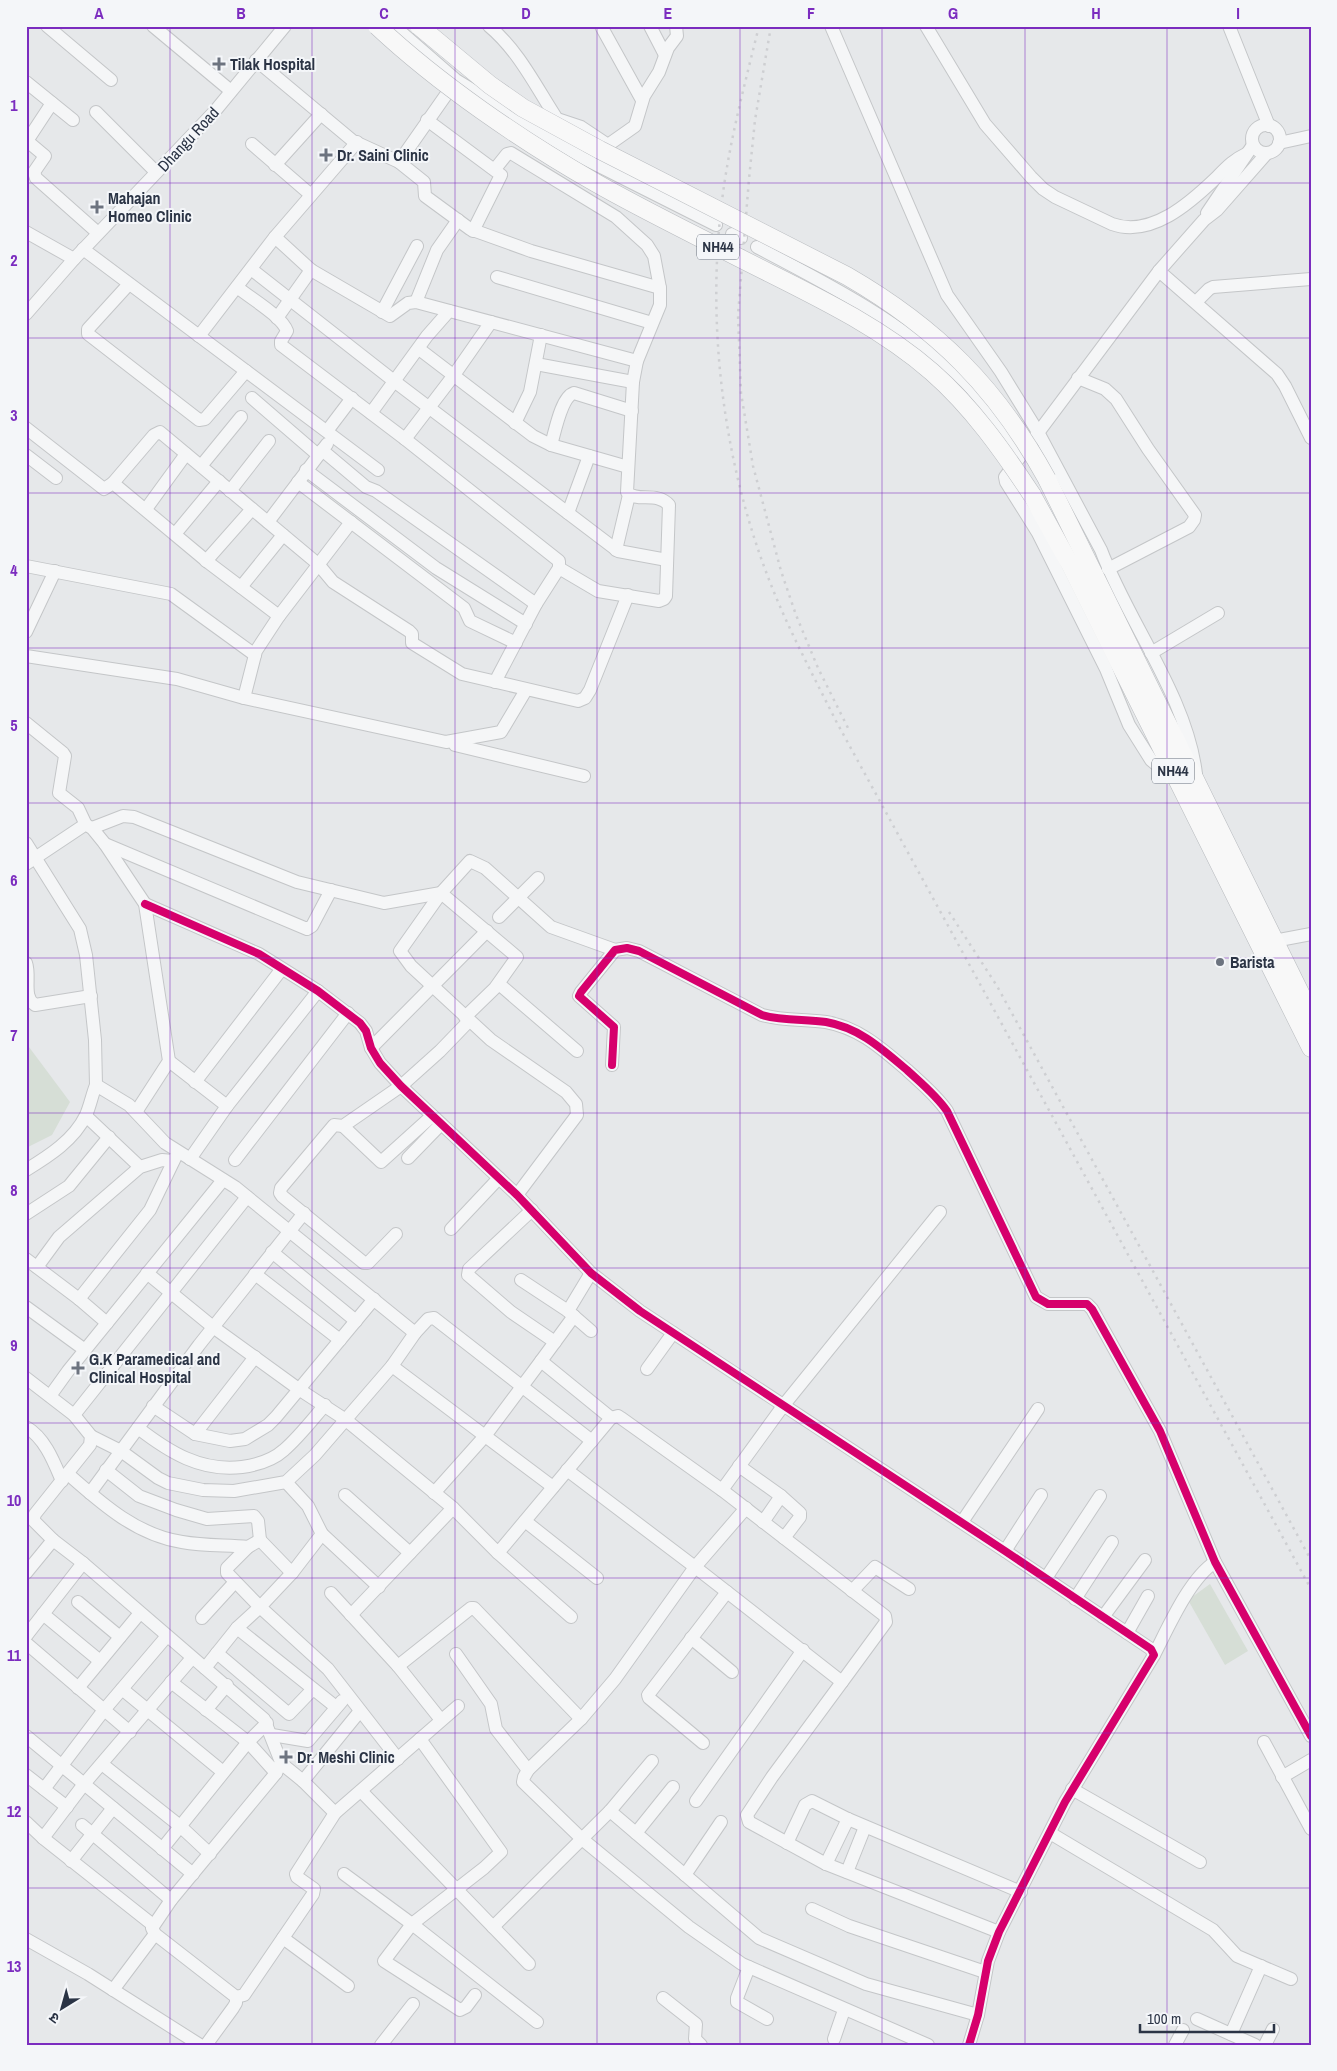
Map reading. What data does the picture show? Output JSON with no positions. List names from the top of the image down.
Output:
{
  "streets": {
    "highway": ["NH44"],
    "street": ["Dhangu Road"]
  },
  "places": {
    "health": [
      "Tilak Hospital",
      "Dr. Saini Clinic",
      "Mahajan Homeo Clinic",
      "G.K Paramedical and Clinical Hospital",
      "Dr. Meshi Clinic"
    ],
    "other": ["Barista"]
  },
  "scale_bar": "100 m",
  "north": "bottom left",
  "grid": {
    "columns": [
      "A",
      "B",
      "C",
      "D",
      "E",
      "F",
      "G",
      "H",
      "I"
    ],
    "rows": [
      "1",
      "2",
      "3",
      "4",
      "5",
      "6",
      "7",
      "8",
      "9",
      "10",
      "11",
      "12",
      "13"
    ]
  }
}
